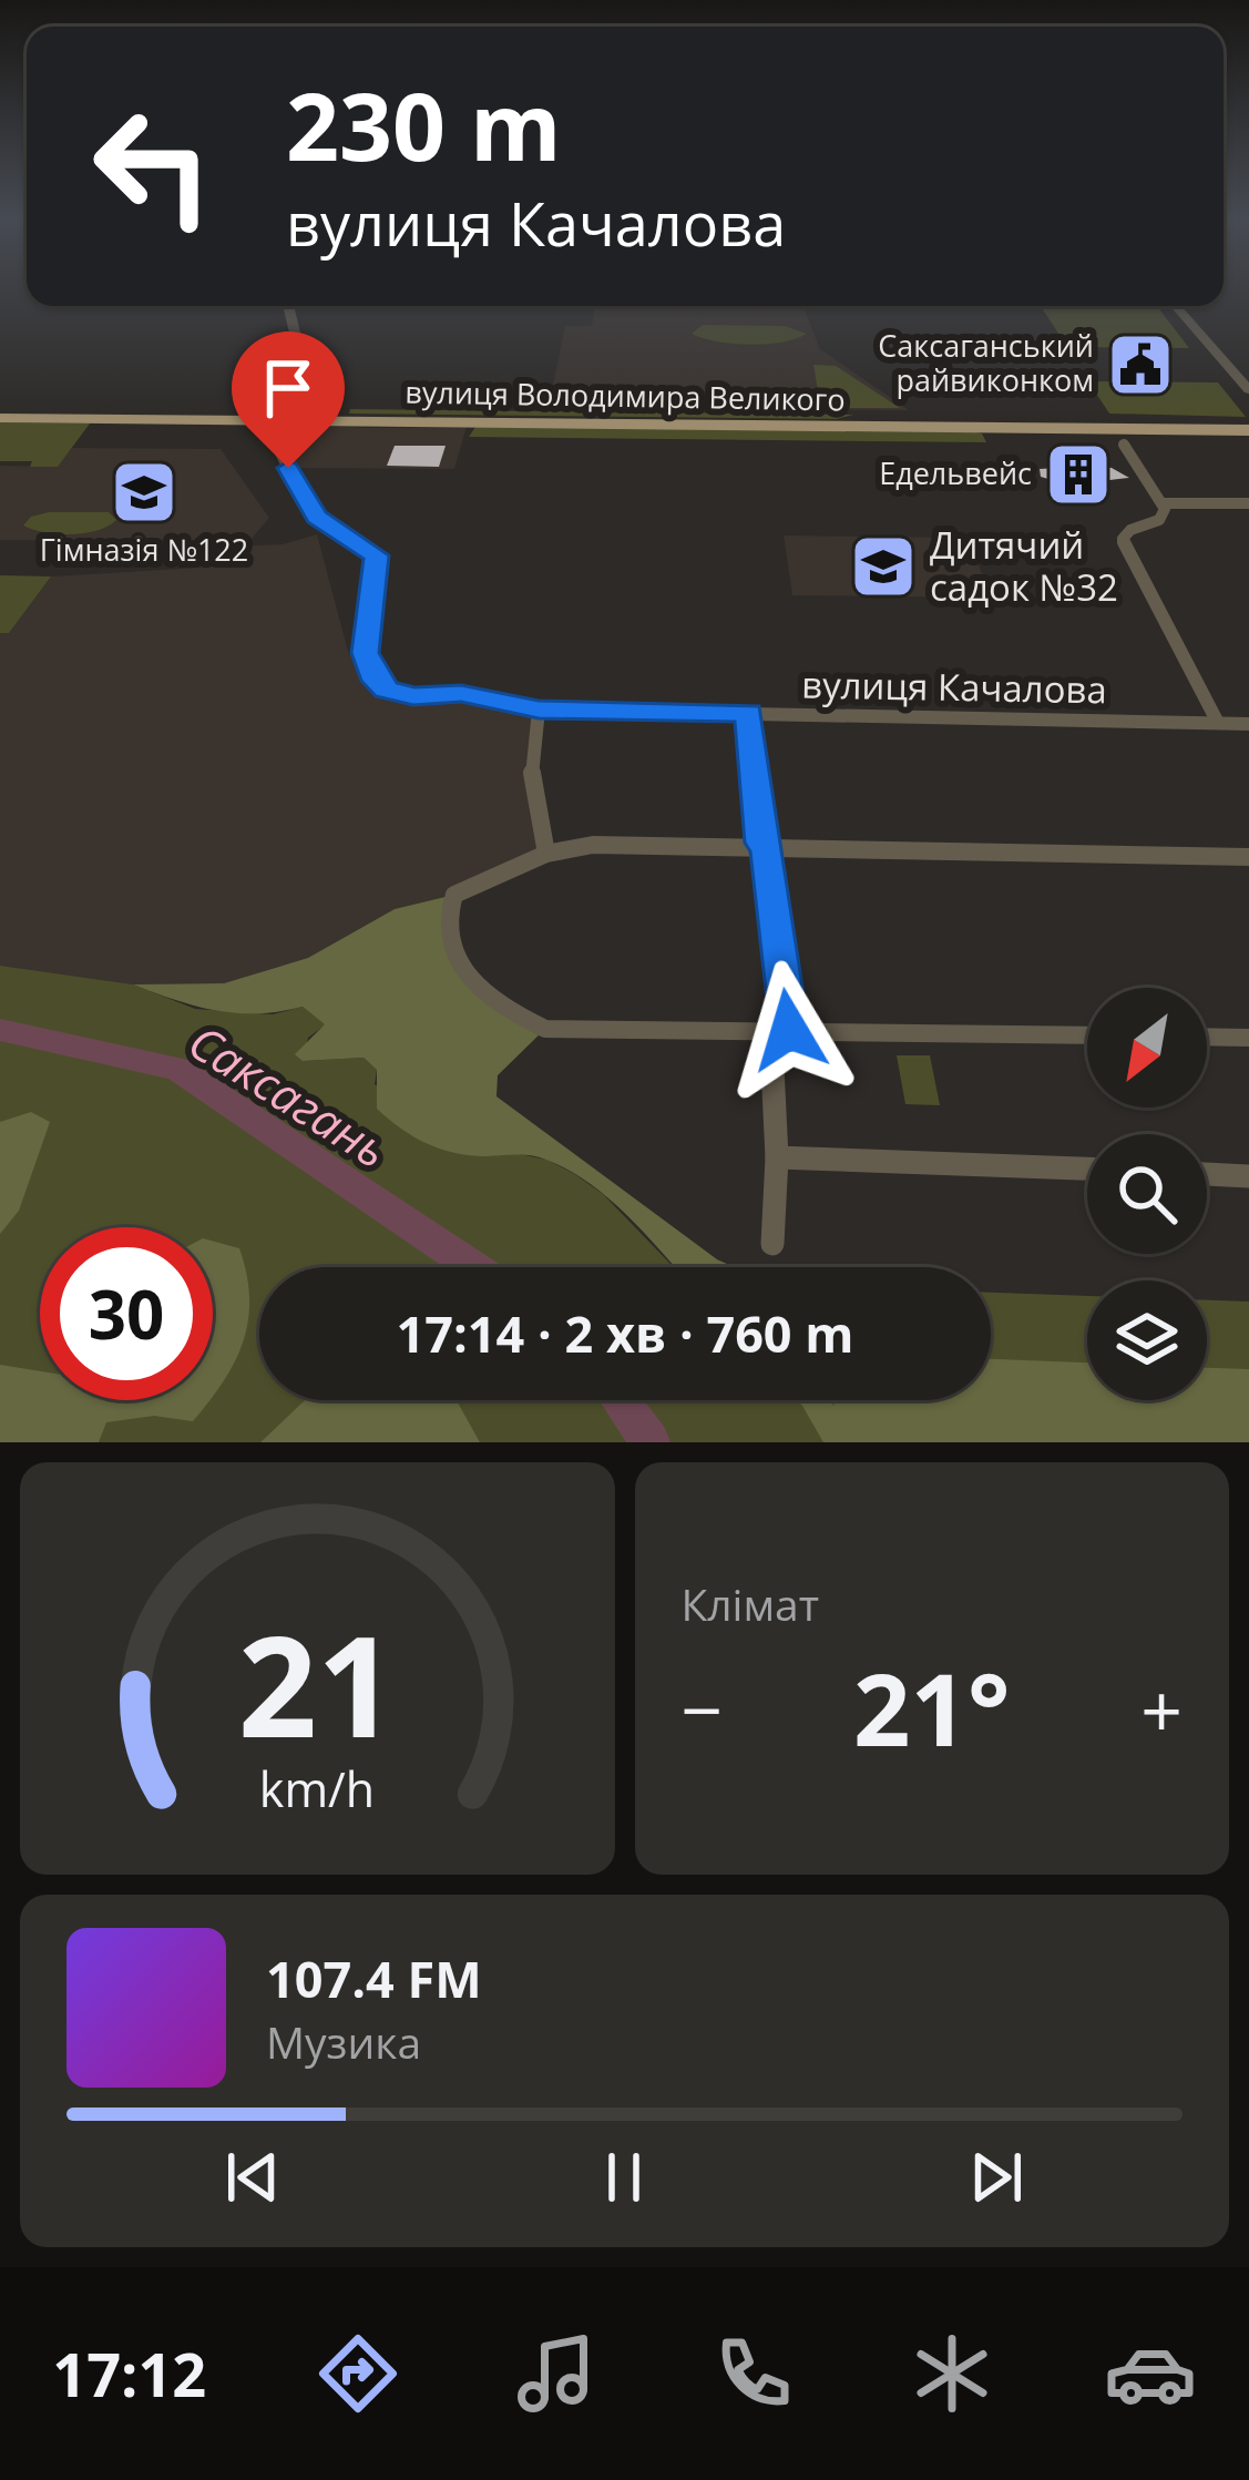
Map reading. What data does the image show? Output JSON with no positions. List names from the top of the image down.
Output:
{
  "streets": {
    "main road": ["вулиця Володимира Великого"],
    "street": ["вулиця Качалова"]
  },
  "crossings": [
    ["вулиця Володимира Великого", "вулиця Качалова"]
  ],
  "water": ["Саксагань"],
  "places": {
    "public building": ["Саксаганський райвиконком"],
    "building": ["Едельвейс"],
    "school or university": ["Гімназія №122", "Дитячий садок №32"]
  },
  "north": "bottom left",
  "page": {
    "turn": ["230 m", "вулиця Качалова"],
    "limit": "30",
    "trip": "17:14 · 2 хв · 760 m",
    "tile": "Клімат",
    "heat": ["−", "21°", "+"],
    "song": ["107.4 FM", "Музика"],
    "tabs": "17:12",
    "gauge": ["21", "km/h"]
  }
}
